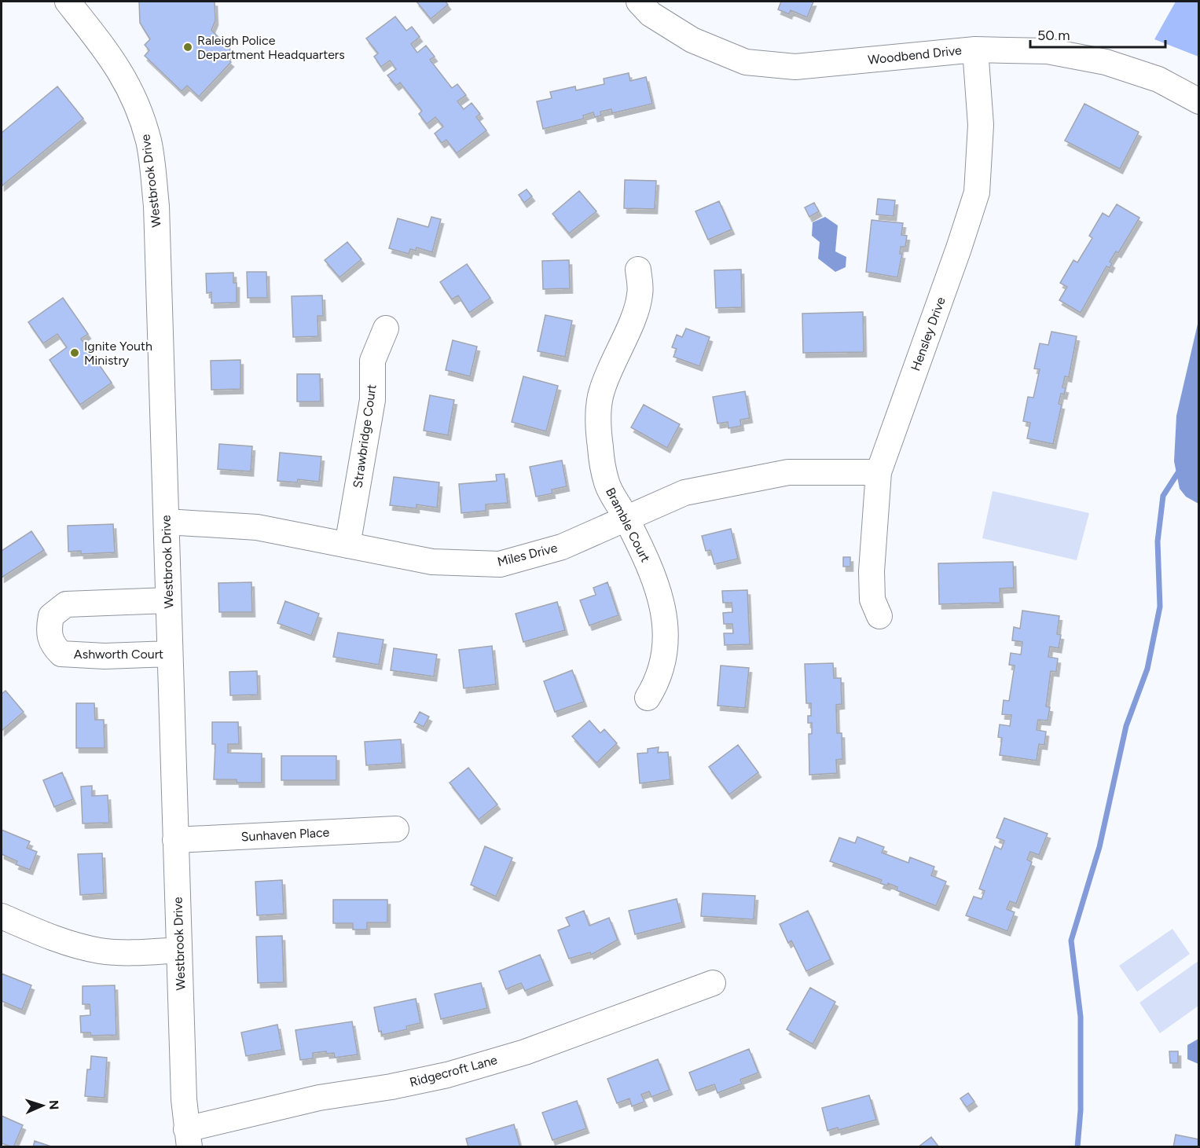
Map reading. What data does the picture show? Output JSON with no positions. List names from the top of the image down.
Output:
{
  "streets": {
    "street": [
      "Woodbend Drive",
      "Westbrook Drive",
      "Hensley Drive",
      "Strawbridge Court",
      "Bramble Court",
      "Miles Drive",
      "Ashworth Court",
      "Sunhaven Place",
      "Ridgecroft Lane"
    ]
  },
  "crossings": [
    ["Woodbend Drive", "Hensley Drive"],
    ["Westbrook Drive", "Miles Drive"],
    ["Westbrook Drive", "Ashworth Court"],
    ["Westbrook Drive", "Sunhaven Place"],
    ["Westbrook Drive", "Ridgecroft Lane"],
    ["Hensley Drive", "Miles Drive"],
    ["Strawbridge Court", "Miles Drive"],
    ["Bramble Court", "Miles Drive"]
  ],
  "places": ["Raleigh Police Department Headquarters", "Ignite Youth Ministry"],
  "scale_bar": "50 m",
  "north": "right"
}
